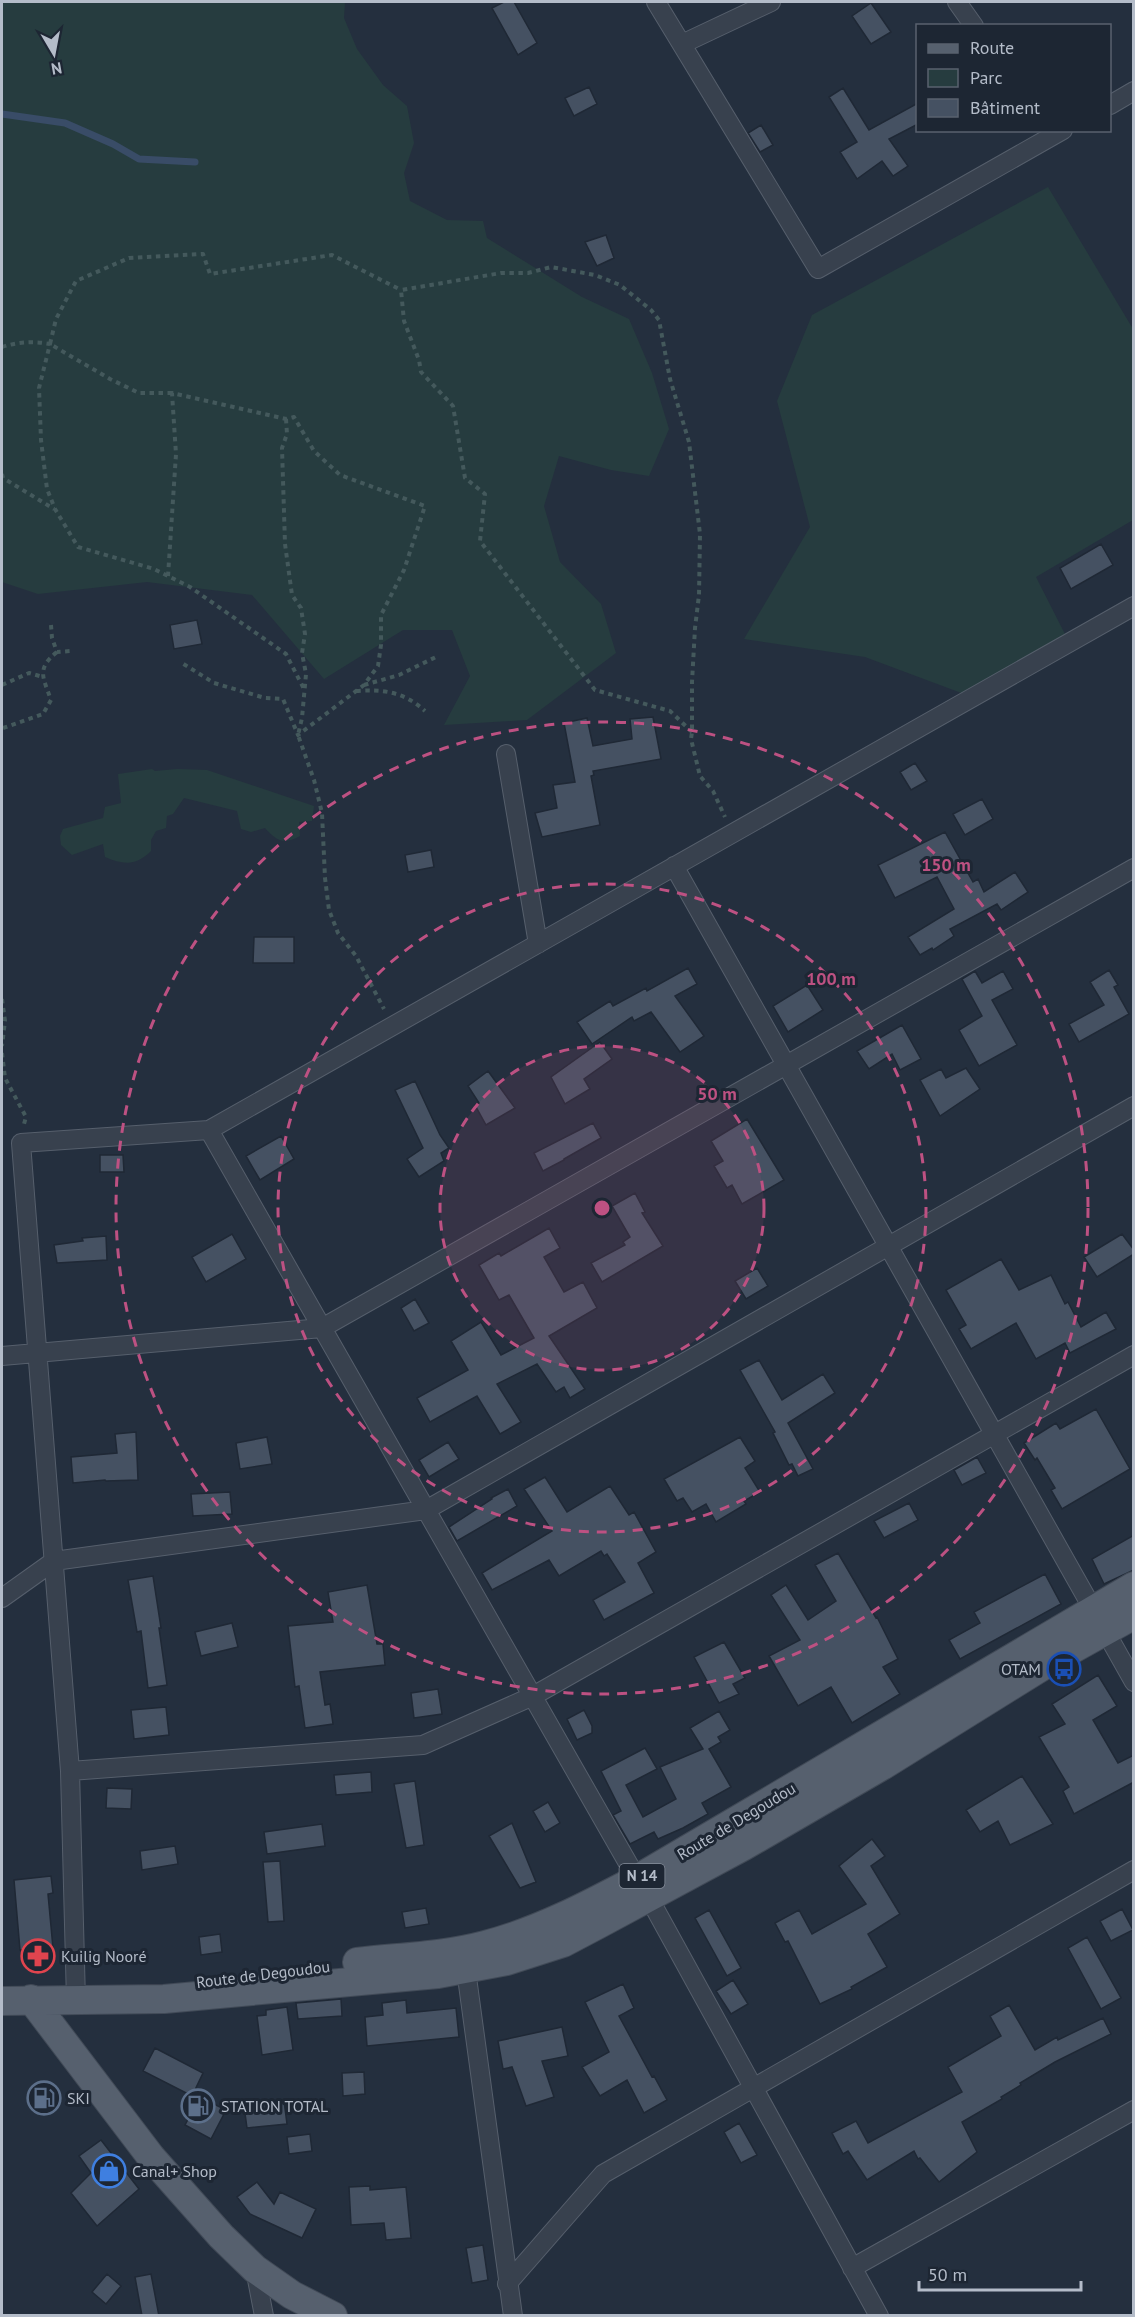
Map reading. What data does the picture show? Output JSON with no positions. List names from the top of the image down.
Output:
{
  "streets": {
    "main road": ["Route de Degoudou", "N 14"]
  },
  "places": {
    "bus stop": ["OTAM"],
    "pharmacy": ["Kuilig Nooré"],
    "fuel station": ["SKI", "STATION TOTAL"],
    "shop": ["Canal+ Shop"]
  },
  "legend": ["Route", "Parc", "Bâtiment"],
  "scale_bar": "50 m",
  "north": "bottom",
  "rings": ["150 m", "100 m", "50 m"]
}
